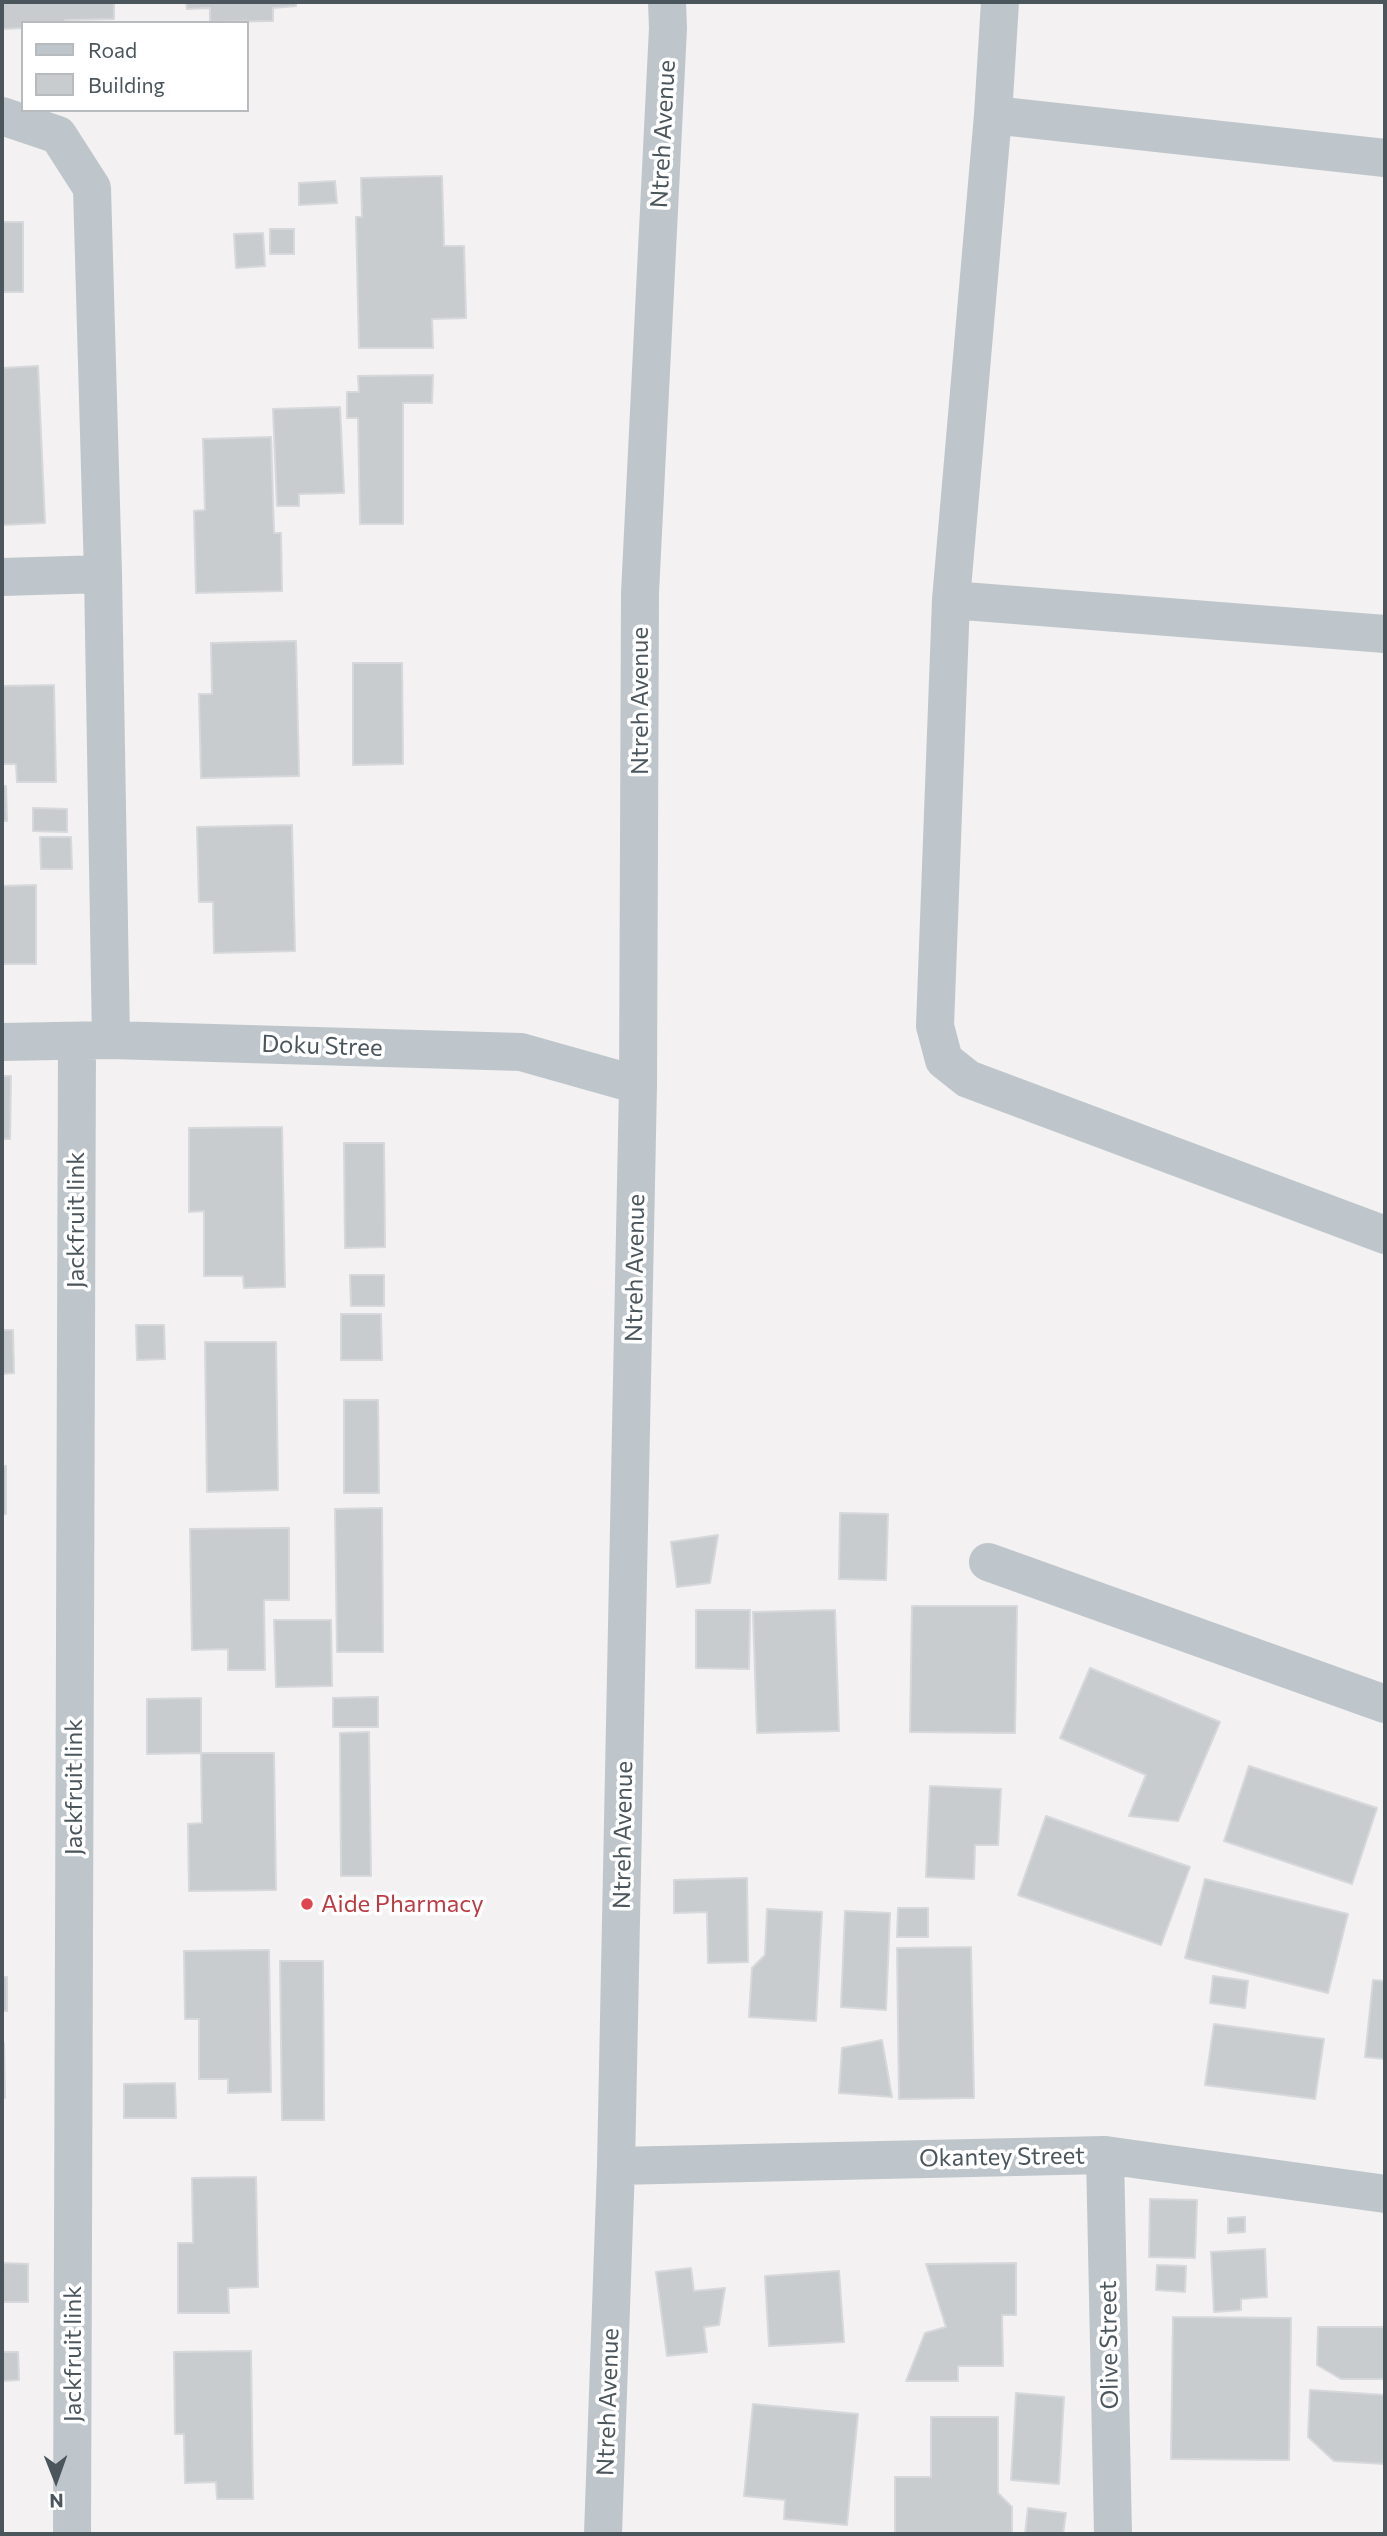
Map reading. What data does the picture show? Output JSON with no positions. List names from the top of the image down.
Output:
{
  "streets": {
    "street": [
      "Ntreh Avenue",
      "Doku Stree",
      "Jackfruit link",
      "Okantey Street",
      "Olive Street"
    ]
  },
  "crossings": [
    ["Ntreh Avenue", "Doku Stree"],
    ["Ntreh Avenue", "Okantey Street"],
    ["Doku Stree", "Jackfruit link"],
    ["Okantey Street", "Olive Street"]
  ],
  "places": ["Aide Pharmacy"],
  "legend": ["Road", "Building"],
  "north": "bottom"
}
